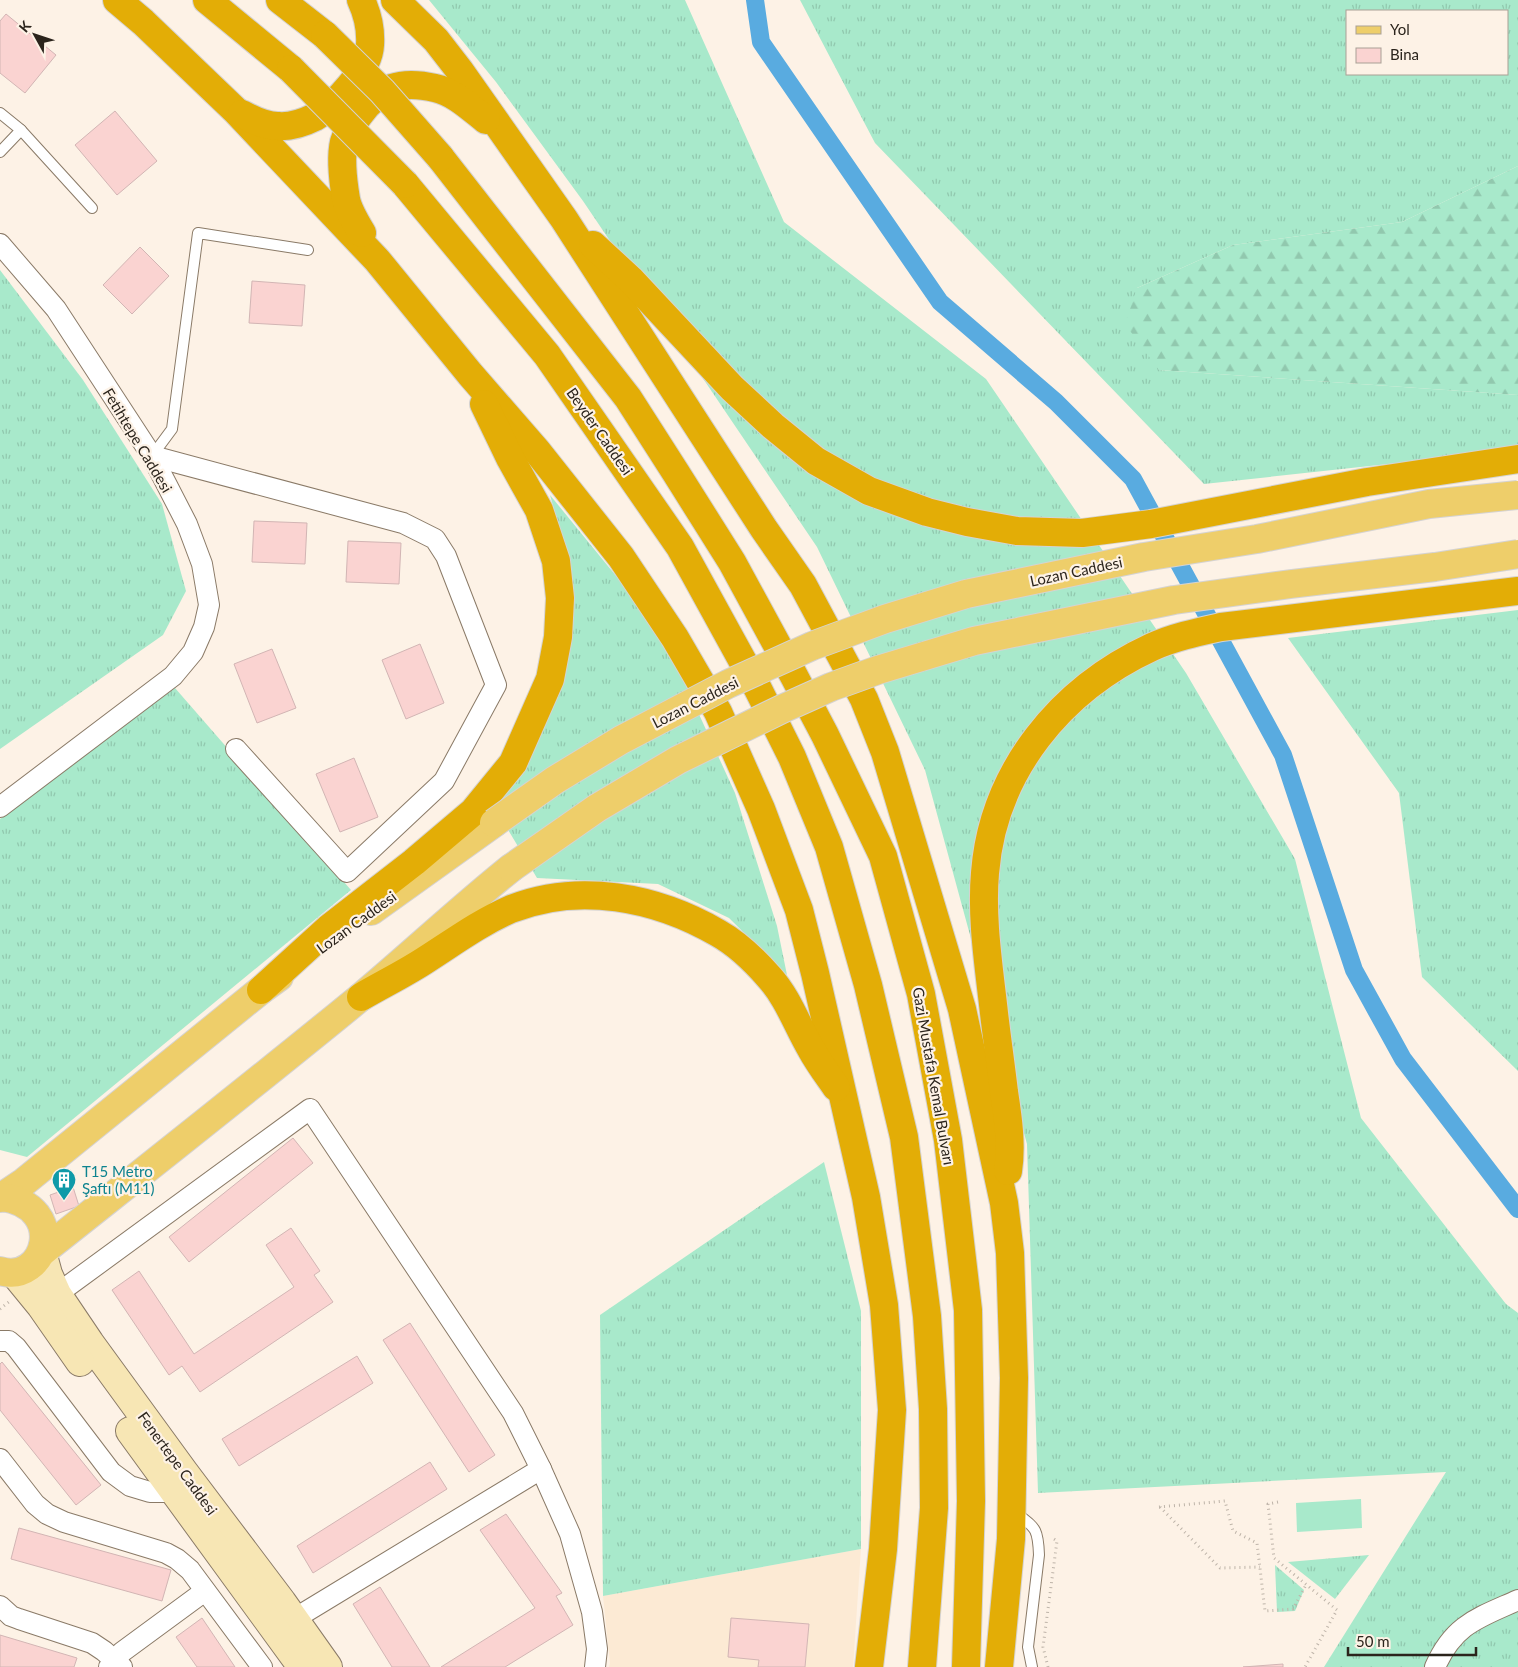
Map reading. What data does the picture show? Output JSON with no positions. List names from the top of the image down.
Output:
{
  "streets": {
    "highway": ["Beyder Caddesi", "Gazi Mustafa Kemal Bulvarı"],
    "main road": ["Lozan Caddesi"],
    "street": ["Fetihtepe Caddesi", "Fenertepe Caddesi"]
  },
  "places": {
    "building": ["T15 Metro Şaftı (M11)"]
  },
  "legend": ["Yol", "Bina"],
  "scale_bar": "50 m",
  "north": "top left"
}
